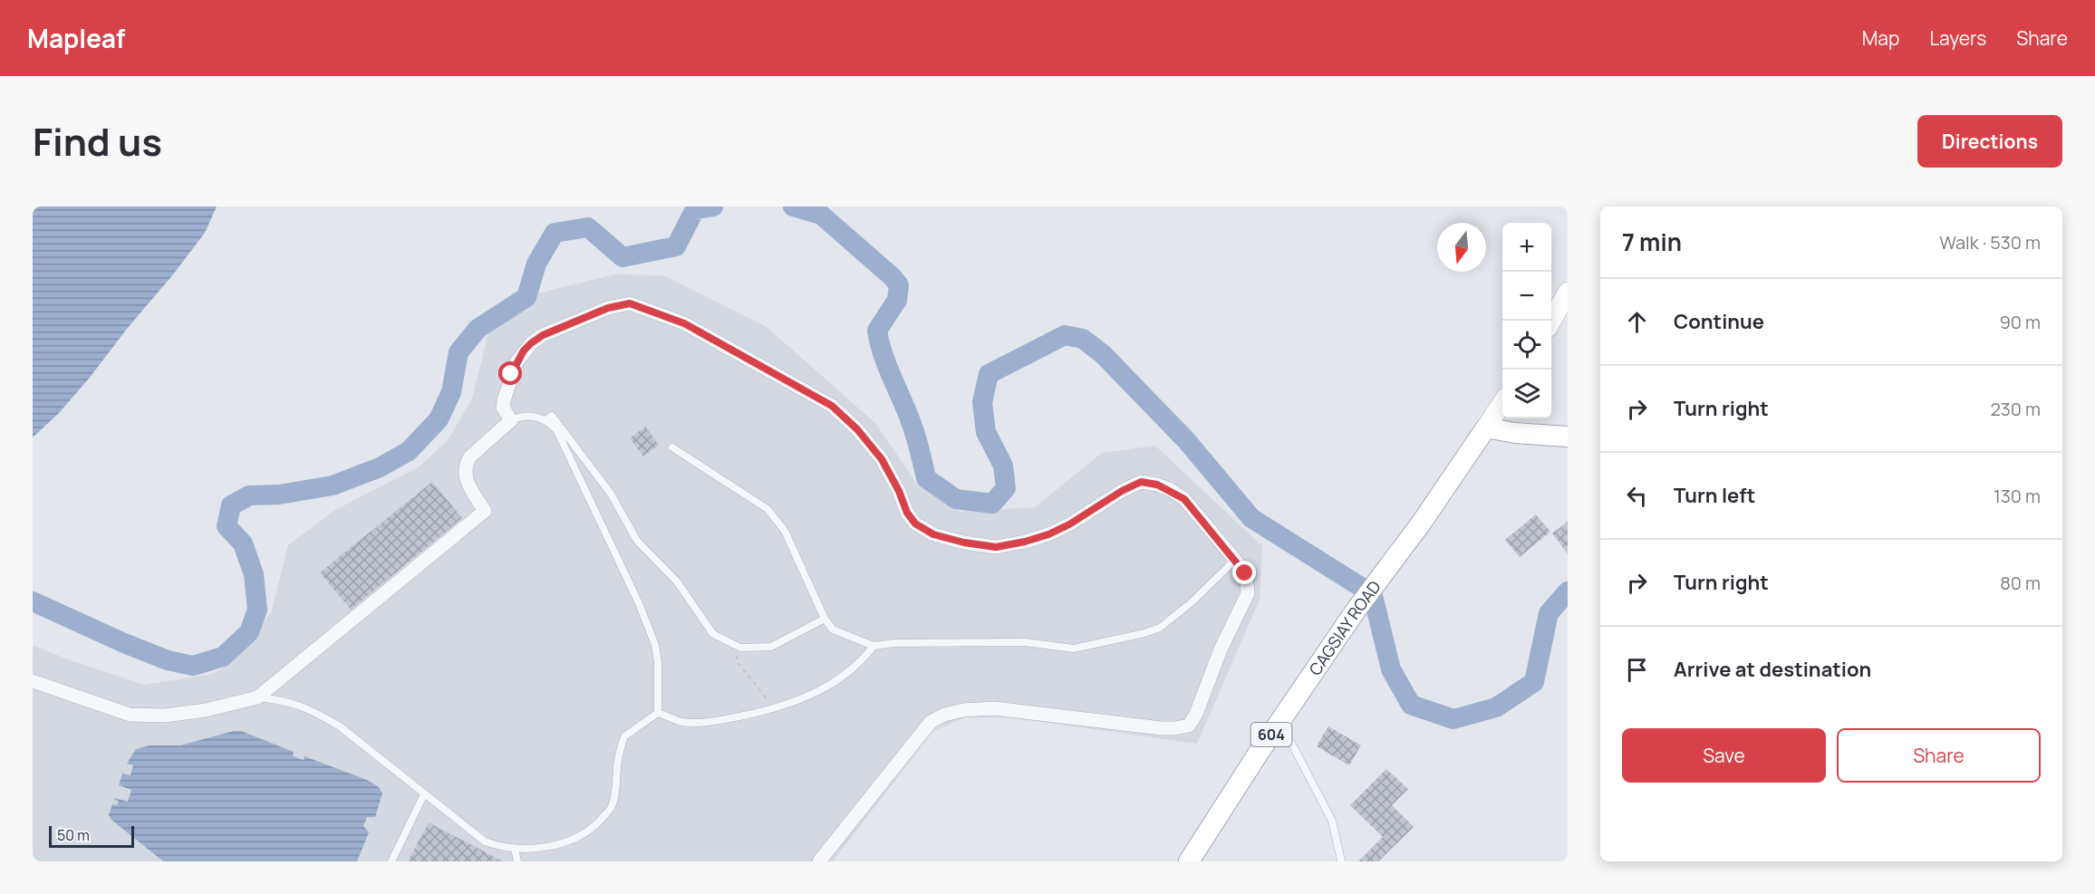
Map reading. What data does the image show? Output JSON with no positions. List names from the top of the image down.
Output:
{
  "streets": {
    "main road": ["CAGSIAY ROAD", "604"]
  },
  "scale_bar": "50 m",
  "north": "bottom",
  "page": {
    "header": "Mapleaf",
    "nav": ["Map", "Layers", "Share"],
    "title": "Find us",
    "buttons": [
      "Directions",
      ["Save", "Share"]
    ],
    "heading": ["7 min", "Walk · 530 m"],
    "map_buttons": ["+", "−"],
    "list": [
      ["Continue", "90 m"],
      ["Turn right", "230 m"],
      ["Turn left", "130 m"],
      ["Turn right", "80 m"],
      "Arrive at destination"
    ],
    "scale": "50 m"
  }
}
